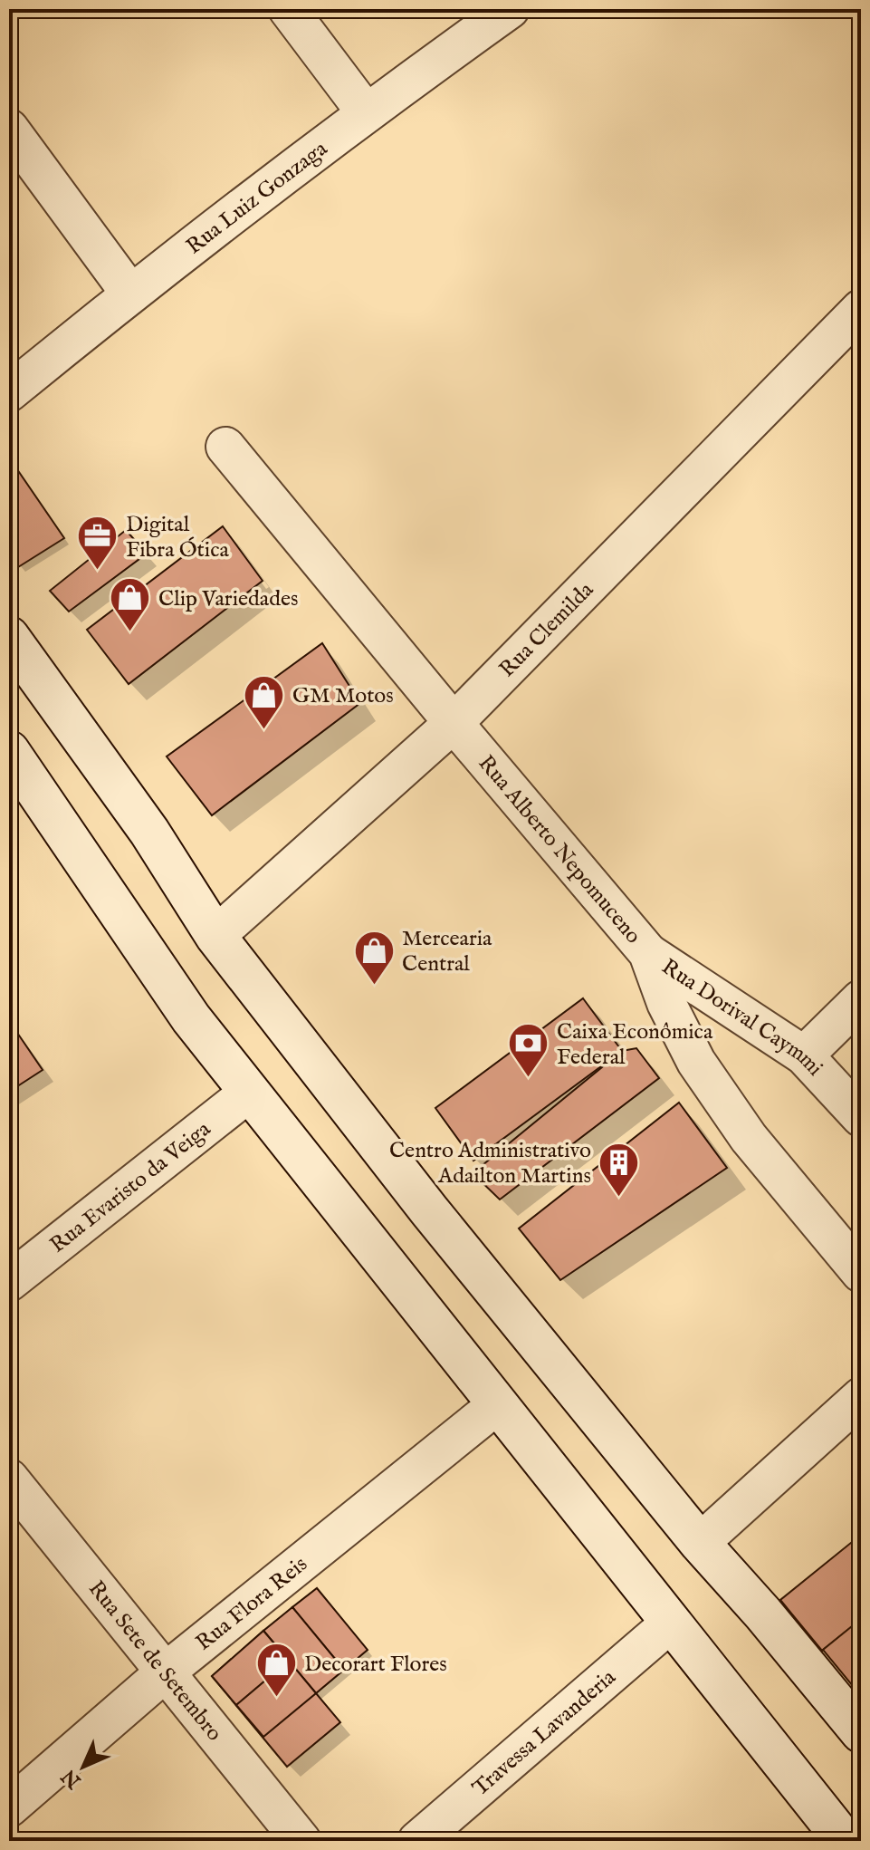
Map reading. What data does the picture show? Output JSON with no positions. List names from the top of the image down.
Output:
{
  "streets": {
    "street": [
      "Rua Luiz Gonzaga",
      "Rua Clemilda",
      "Rua Alberto Nepomuceno",
      "Rua Dorival Caymmi",
      "Rua Evaristo da Veiga",
      "Rua Flora Reis",
      "Rua Sete de Setembro",
      "Travessa Lavanderia"
    ]
  },
  "crossings": [
    ["Rua Clemilda", "Rua Alberto Nepomuceno"],
    ["Rua Alberto Nepomuceno", "Rua Dorival Caymmi"],
    ["Rua Flora Reis", "Rua Sete de Setembro"]
  ],
  "places": {
    "office": ["Digital Fibra Ótica"],
    "shop": [
      "Clip Variedades",
      "GM Motos",
      "Mercearia Central",
      "Decorart Flores"
    ],
    "bank": ["Caixa Econômica Federal"],
    "building": ["Centro Administrativo Adailton Martins"]
  },
  "north": "bottom left"
}
